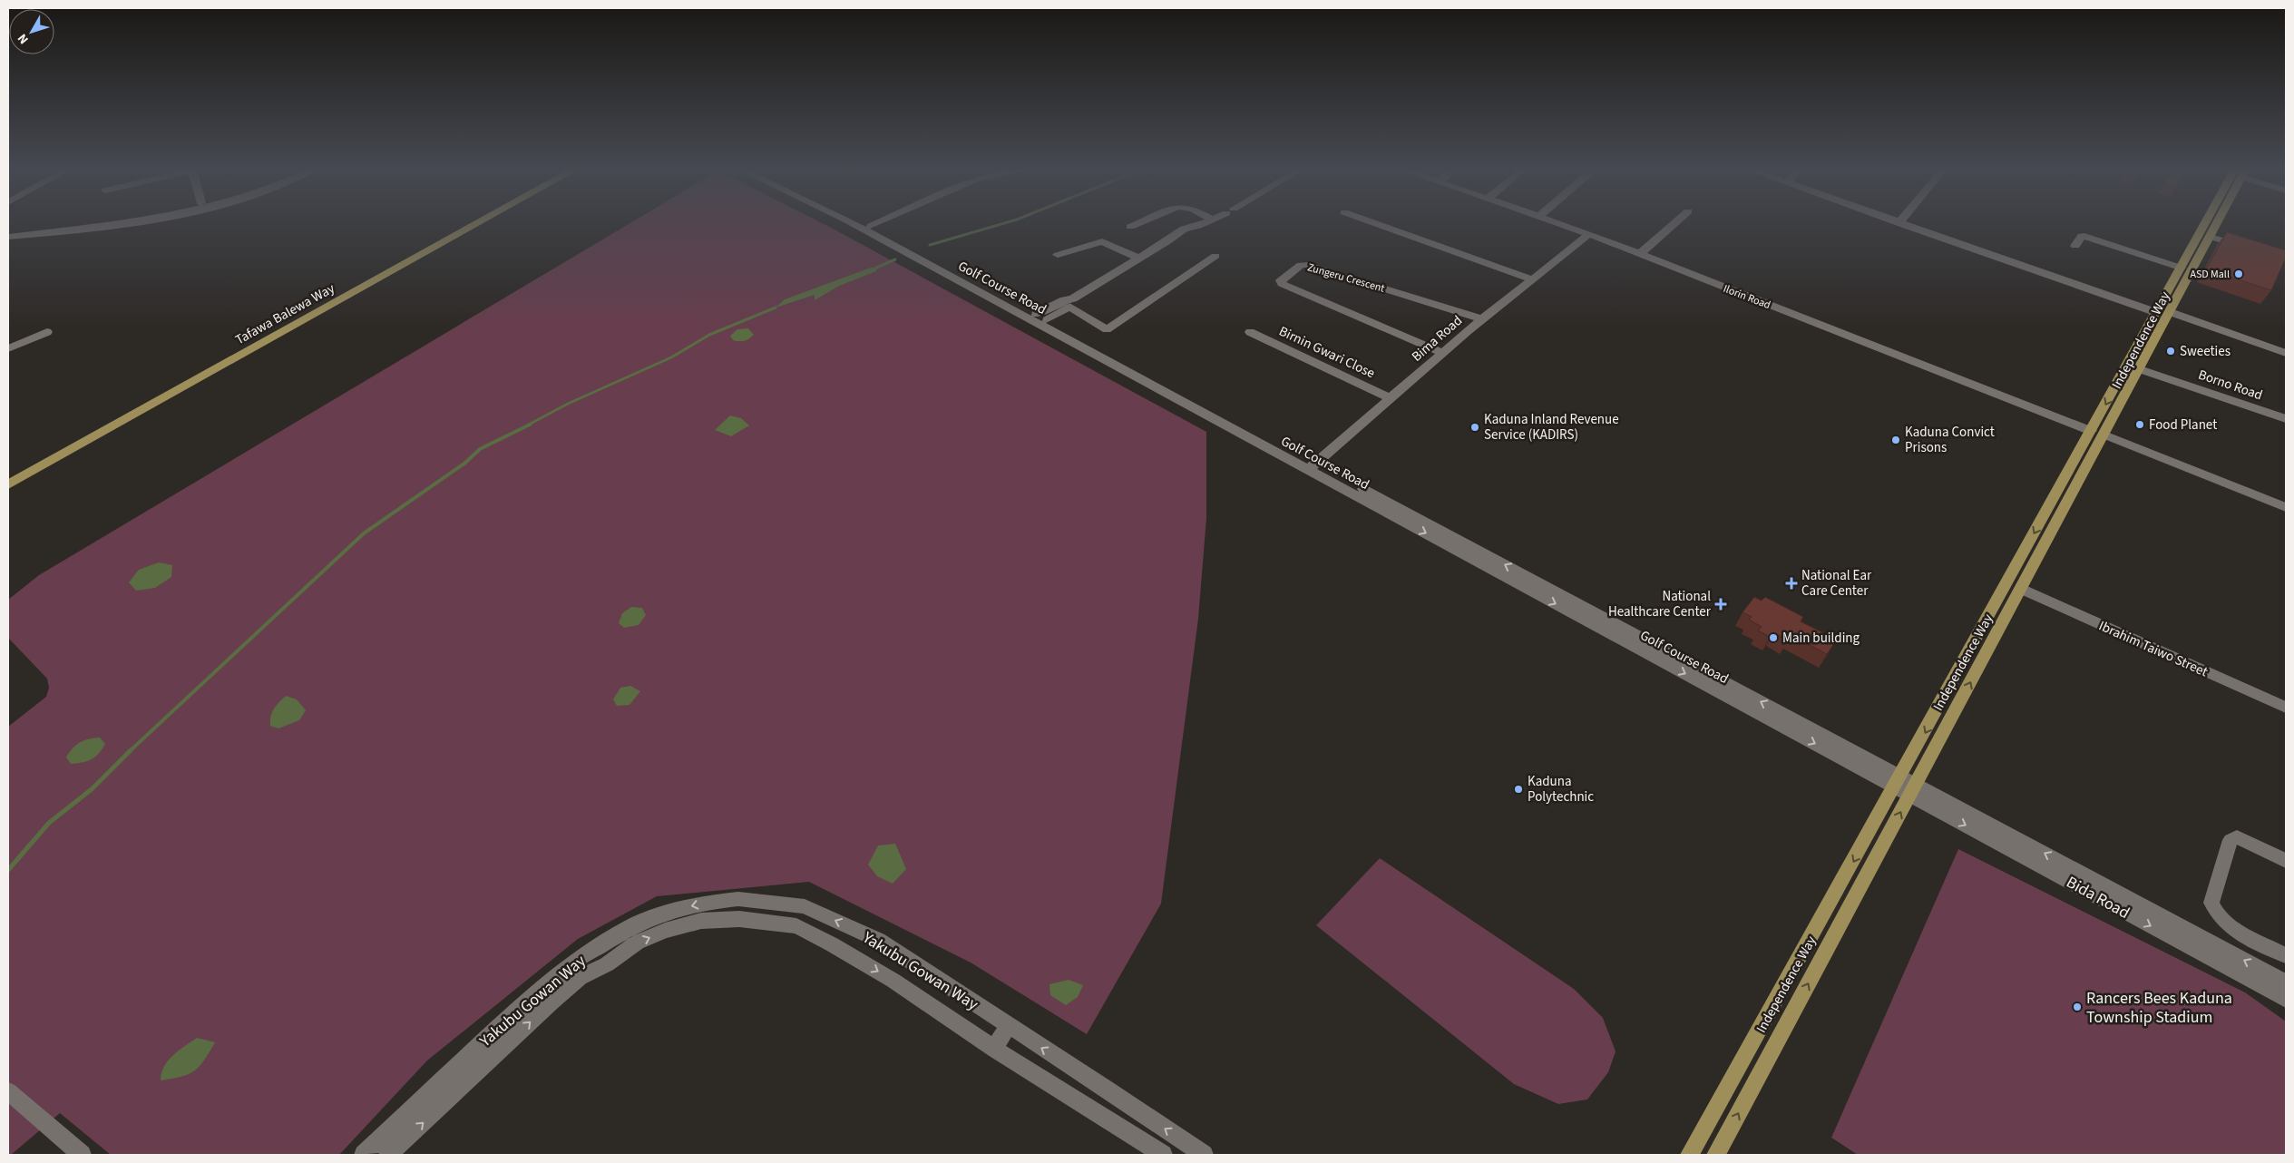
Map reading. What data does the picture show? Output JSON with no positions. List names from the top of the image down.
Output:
{
  "streets": {
    "main road": ["Tafawa Balewa Way", "Independence Way"],
    "street": [
      "Zungeru Crescent",
      "Golf Course Road",
      "Ilorin Road",
      "Bima Road",
      "Birnin Gwari Close",
      "Borno Road",
      "Ibrahim Taiwo Street",
      "Bida Road",
      "Yakubu Gowan Way"
    ]
  },
  "crossings": [
    ["Zungeru Crescent", "Bima Road"],
    ["Golf Course Road", "Bima Road"],
    ["Golf Course Road", "Independence Way"],
    ["Golf Course Road", "Bida Road"],
    ["Ilorin Road", "Bima Road"],
    ["Ilorin Road", "Independence Way"],
    ["Bima Road", "Birnin Gwari Close"],
    ["Independence Way", "Borno Road"],
    ["Independence Way", "Ibrahim Taiwo Street"],
    ["Independence Way", "Bida Road"]
  ],
  "places": {
    "other": [
      "ASD Mall",
      "Sweeties",
      "Food Planet",
      "Kaduna Inland Revenue Service (KADIRS)",
      "Kaduna Convict Prisons",
      "Main building",
      "Kaduna Polytechnic",
      "Rancers Bees Kaduna Township Stadium"
    ],
    "health": ["National Ear Care Center", "National Healthcare Center"]
  },
  "north": "bottom left"
}
